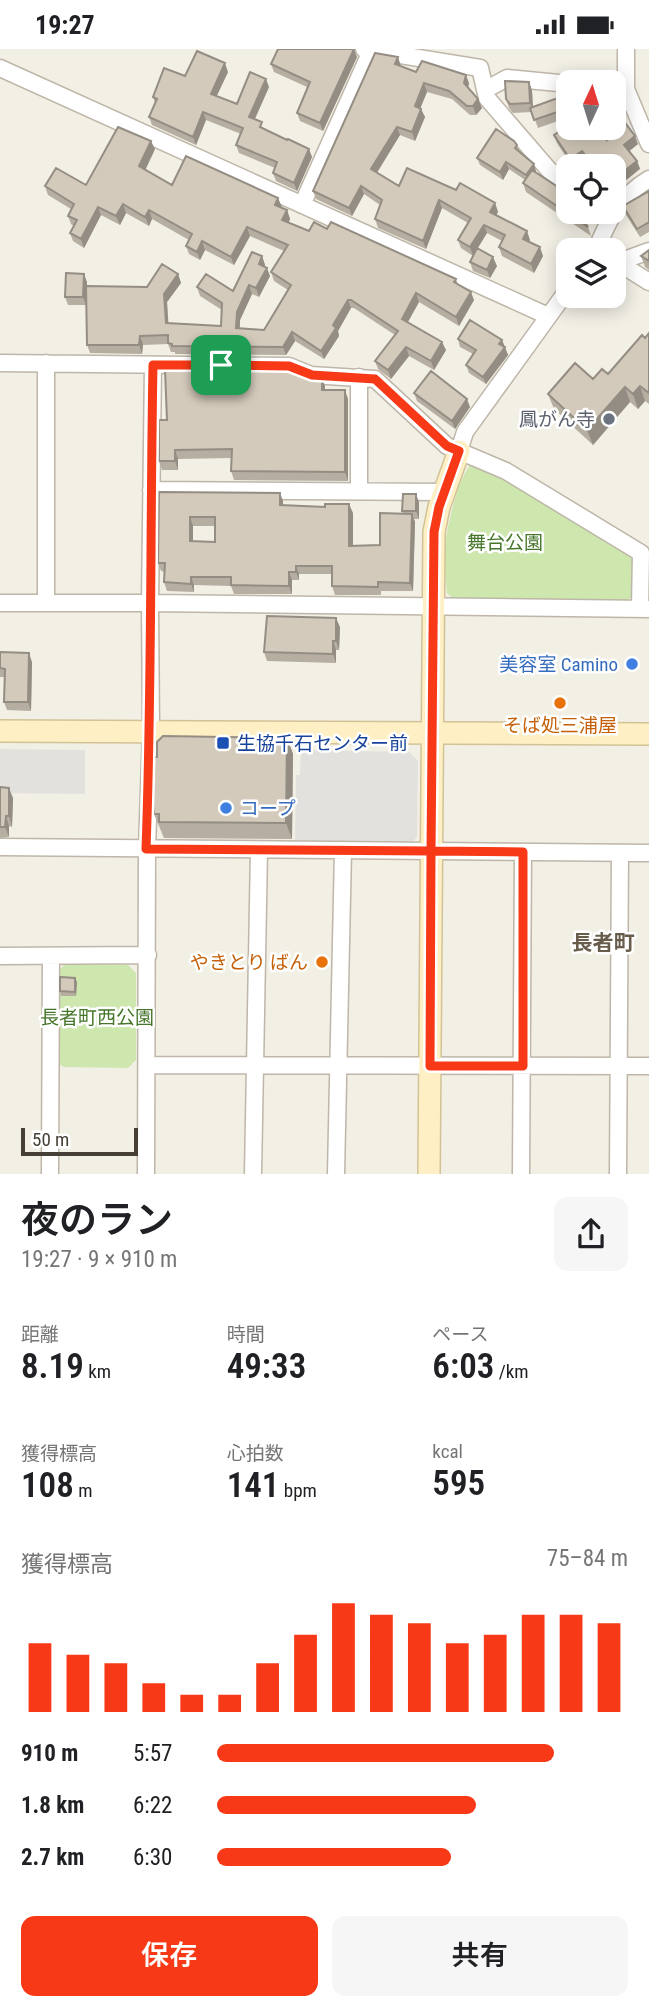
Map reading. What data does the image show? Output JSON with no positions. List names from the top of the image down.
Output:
{
  "districts": ["長者町"],
  "parks": ["舞台公園", "長者町西公園"],
  "places": {
    "other": [
      "鳳がん寺",
      "美容室 Camino",
      "そば処三浦屋",
      "コープ",
      "やきとり ばん"
    ],
    "transit": ["生協千石センター前"]
  },
  "scale_bar": "50 m",
  "north": "top",
  "page": {
    "status": "19:27",
    "scale": "50 m",
    "heading": ["夜のラン", "19:27 · 9 × 910 m"],
    "stats": [
      ["距離", "8.19 km"],
      ["時間", "49:33"],
      ["ペース", "6:03 /km"],
      ["獲得標高", "108 m"],
      ["心拍数", "141 bpm"],
      ["kcal", "595"]
    ],
    "chart": ["獲得標高", "75–84 m"],
    "list": [
      {
        "name": "910 m",
        "note": "5:57"
      },
      {
        "name": "1.8 km",
        "note": "6:22"
      },
      {
        "name": "2.7 km",
        "note": "6:30"
      }
    ],
    "buttons": ["保存", "共有"]
  }
}
